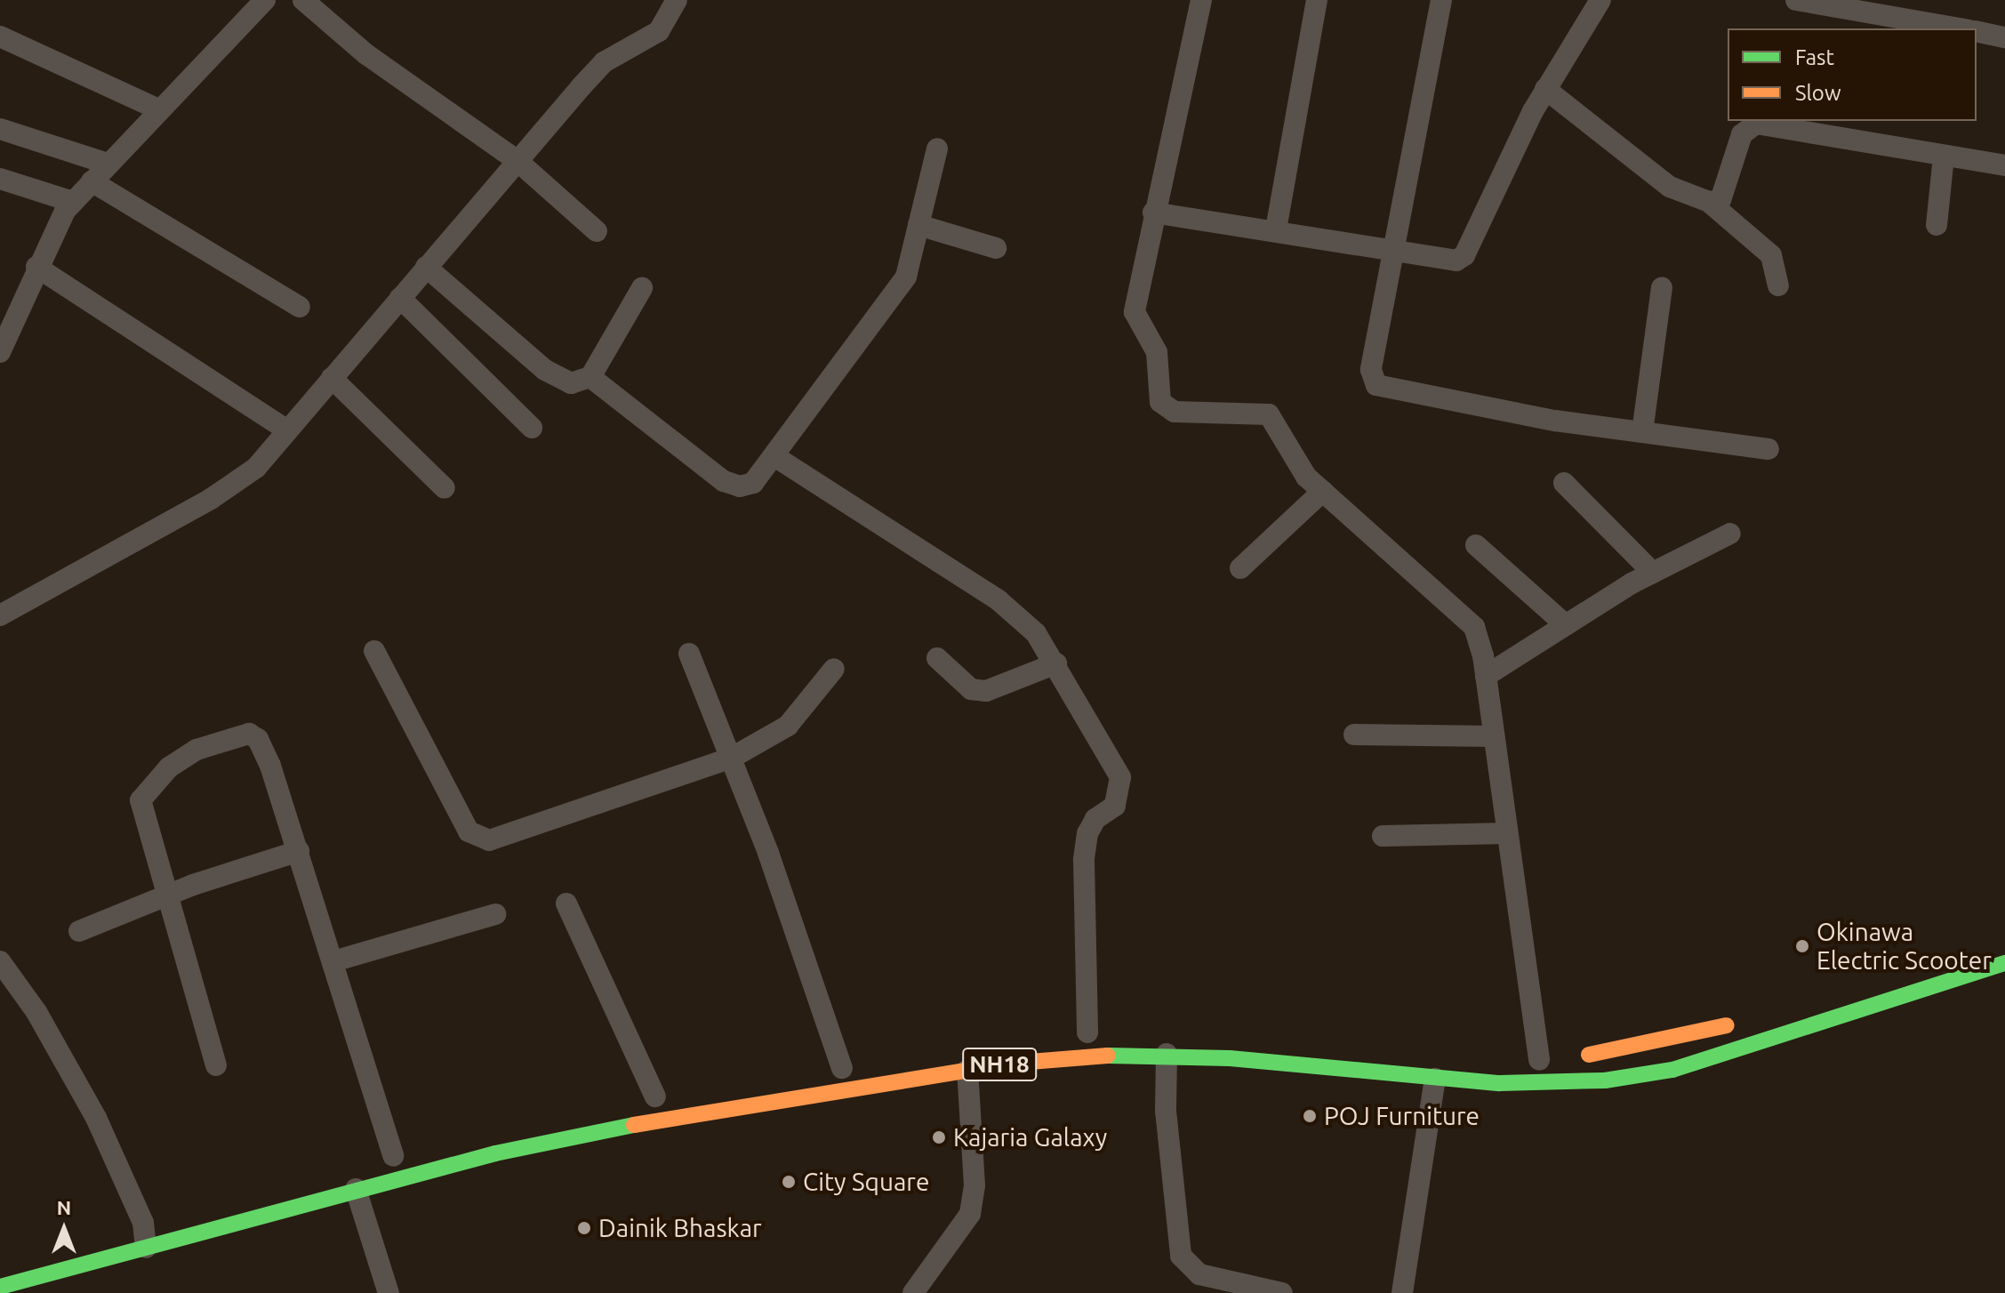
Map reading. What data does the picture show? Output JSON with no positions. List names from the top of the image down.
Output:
{
  "streets": {
    "highway": ["NH18"]
  },
  "places": [
    "Okinawa Electric Scooter",
    "POJ Furniture",
    "Kajaria Galaxy",
    "City Square",
    "Dainik Bhaskar"
  ],
  "legend": ["Fast", "Slow"],
  "north": "top"
}
